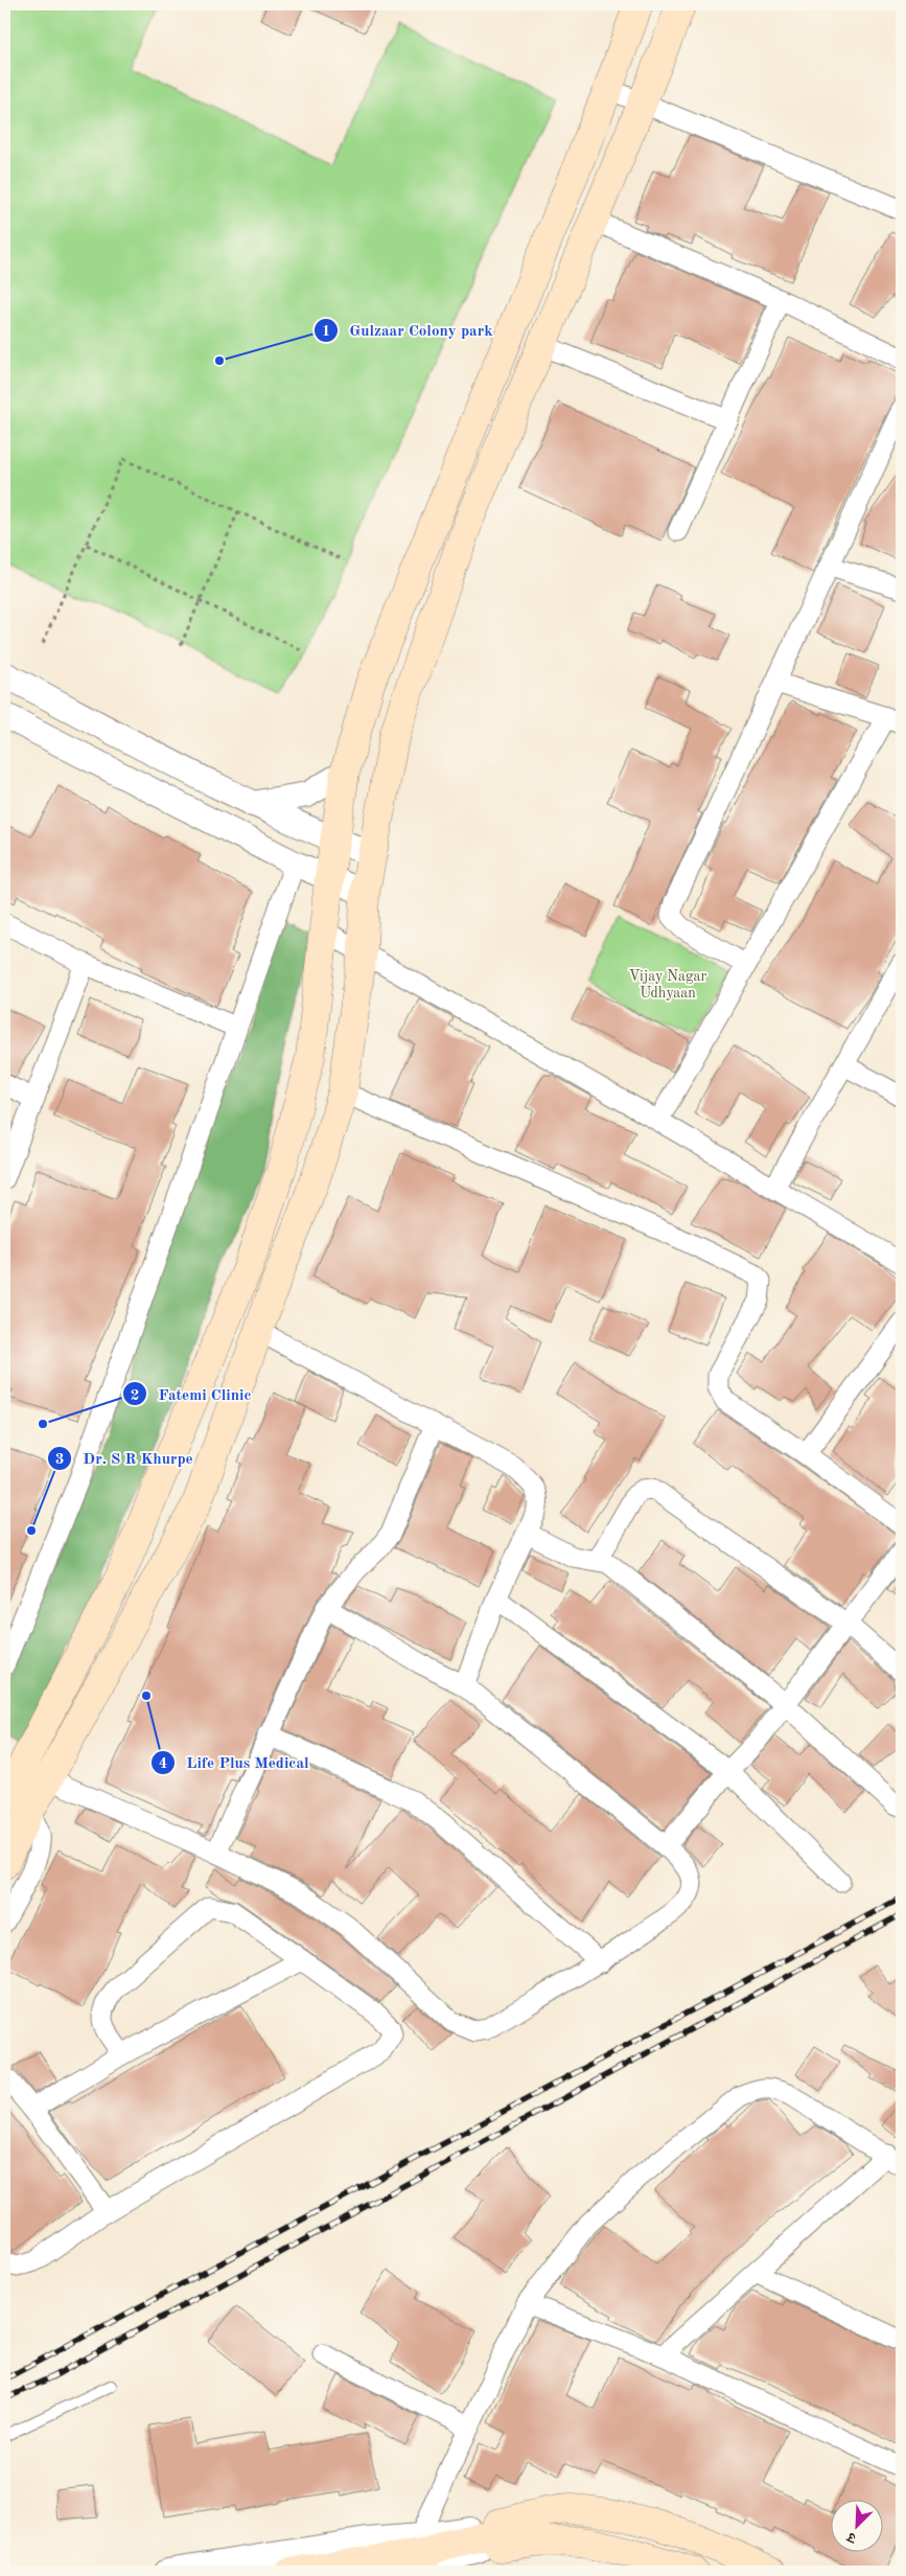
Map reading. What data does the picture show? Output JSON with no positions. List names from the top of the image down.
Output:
{
  "parks": ["Vijay Nagar Udhyaan"],
  "places": [
    "Gulzaar Colony park",
    "Fatemi Clinic",
    "Dr. S R Khurpe",
    "Life Plus Medical"
  ],
  "north": "bottom left"
}
